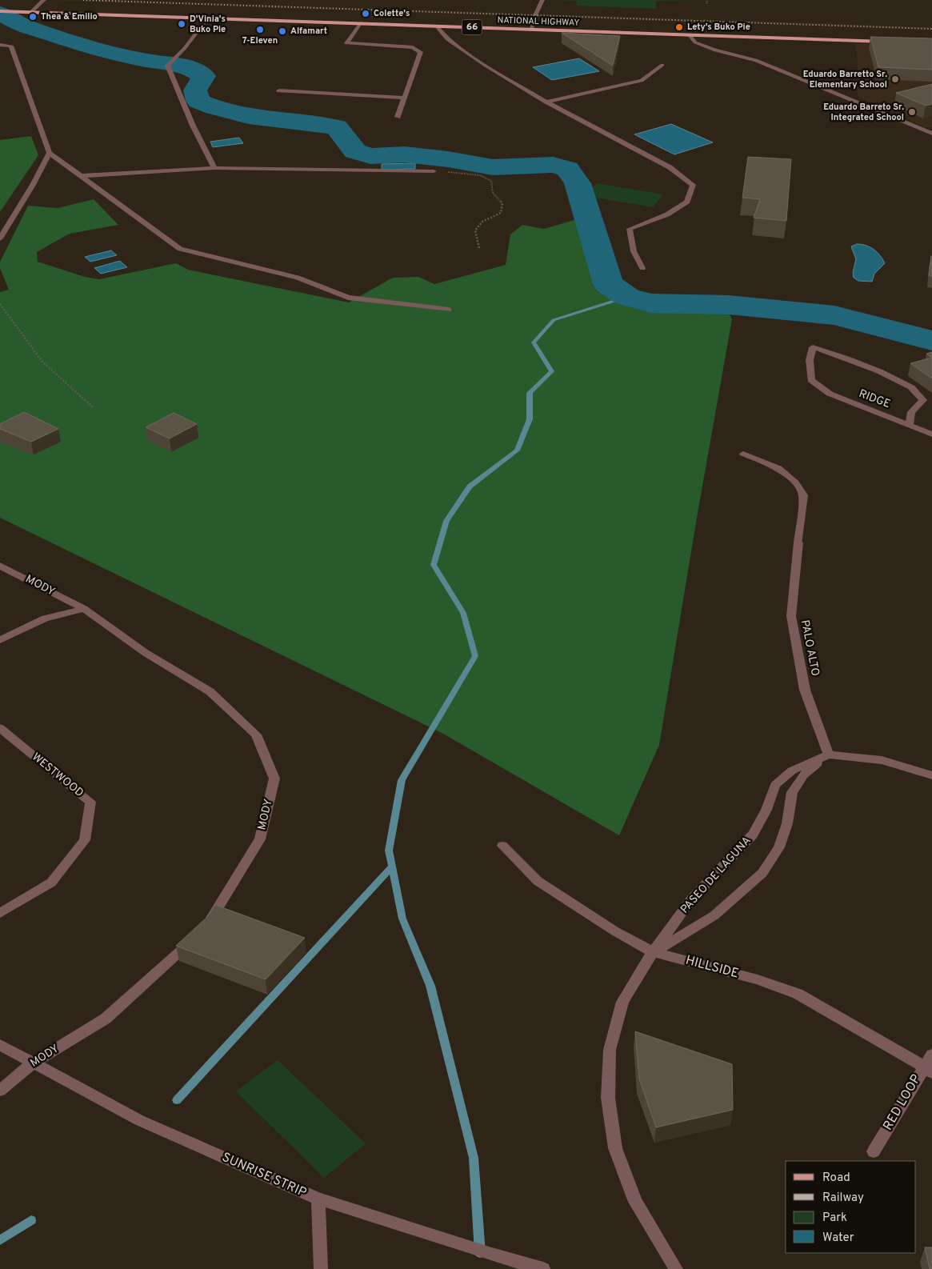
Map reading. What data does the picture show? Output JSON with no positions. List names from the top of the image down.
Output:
{
  "streets": {
    "main road": ["NATIONAL HIGHWAY", "66"],
    "street": [
      "RIDGE",
      "MODY",
      "PALO ALTO",
      "WESTWOOD",
      "PASEO DE LAGUNA",
      "HILLSIDE",
      "RED LOOP",
      "SUNRISE STRIP"
    ]
  },
  "crossings": [
    ["MODY", "SUNRISE STRIP"],
    ["PALO ALTO", "PASEO DE LAGUNA"],
    ["PASEO DE LAGUNA", "HILLSIDE"],
    ["HILLSIDE", "RED LOOP"]
  ],
  "places": [
    "Colette's",
    "Thea & Emilio",
    "D'Vinia's Buko Pie",
    "Lety's Buko Pie",
    "7-Eleven",
    "Alfamart",
    "Eduardo Barretto Sr. Elementary School",
    "Eduardo Barreto Sr. Integrated School"
  ],
  "legend": [
    "Road",
    "Railway",
    "Park",
    "Water"
  ]
}
